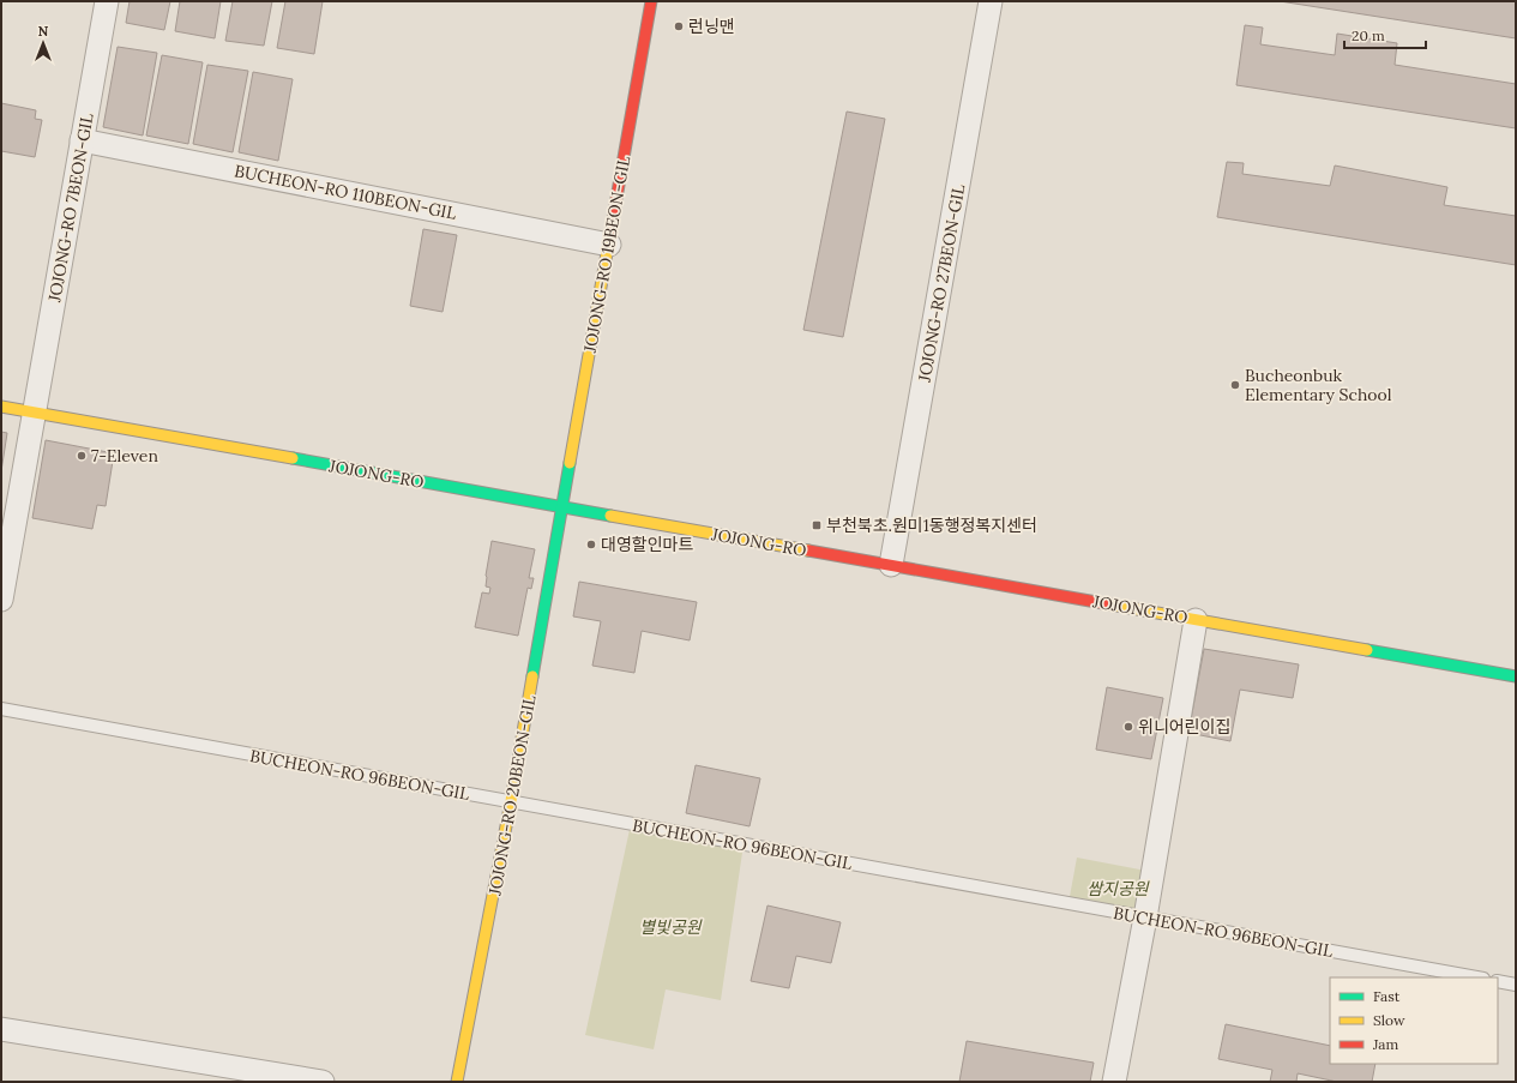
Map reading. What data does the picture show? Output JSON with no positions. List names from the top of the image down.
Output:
{
  "streets": {
    "street": [
      "BUCHEON-RO 110BEON-GIL",
      "JOJONG-RO 7BEON-GIL",
      "JOJONG-RO 19BEON-GIL",
      "JOJONG-RO 27BEON-GIL",
      "JOJONG-RO",
      "JOJONG-RO 20BEON-GIL"
    ],
    "lane": ["BUCHEON-RO 96BEON-GIL"]
  },
  "crossings": [
    ["BUCHEON-RO 110BEON-GIL", "JOJONG-RO 7BEON-GIL"],
    ["BUCHEON-RO 110BEON-GIL", "JOJONG-RO 19BEON-GIL"],
    ["JOJONG-RO 7BEON-GIL", "JOJONG-RO"],
    ["JOJONG-RO 19BEON-GIL", "JOJONG-RO"],
    ["JOJONG-RO 19BEON-GIL", "JOJONG-RO 20BEON-GIL"],
    ["JOJONG-RO 27BEON-GIL", "JOJONG-RO"],
    ["JOJONG-RO", "JOJONG-RO 20BEON-GIL"],
    ["BUCHEON-RO 96BEON-GIL", "JOJONG-RO 20BEON-GIL"]
  ],
  "parks": ["쌈지공원", "별빛공원"],
  "places": {
    "other": [
      "런닝맨",
      "Bucheonbuk Elementary School",
      "7-Eleven",
      "대영할인마트",
      "위니어린이집"
    ],
    "transit": ["부천북초.원미1동행정복지센터"]
  },
  "legend": ["Fast", "Slow", "Jam"],
  "scale_bar": "20 m",
  "north": "top"
}
